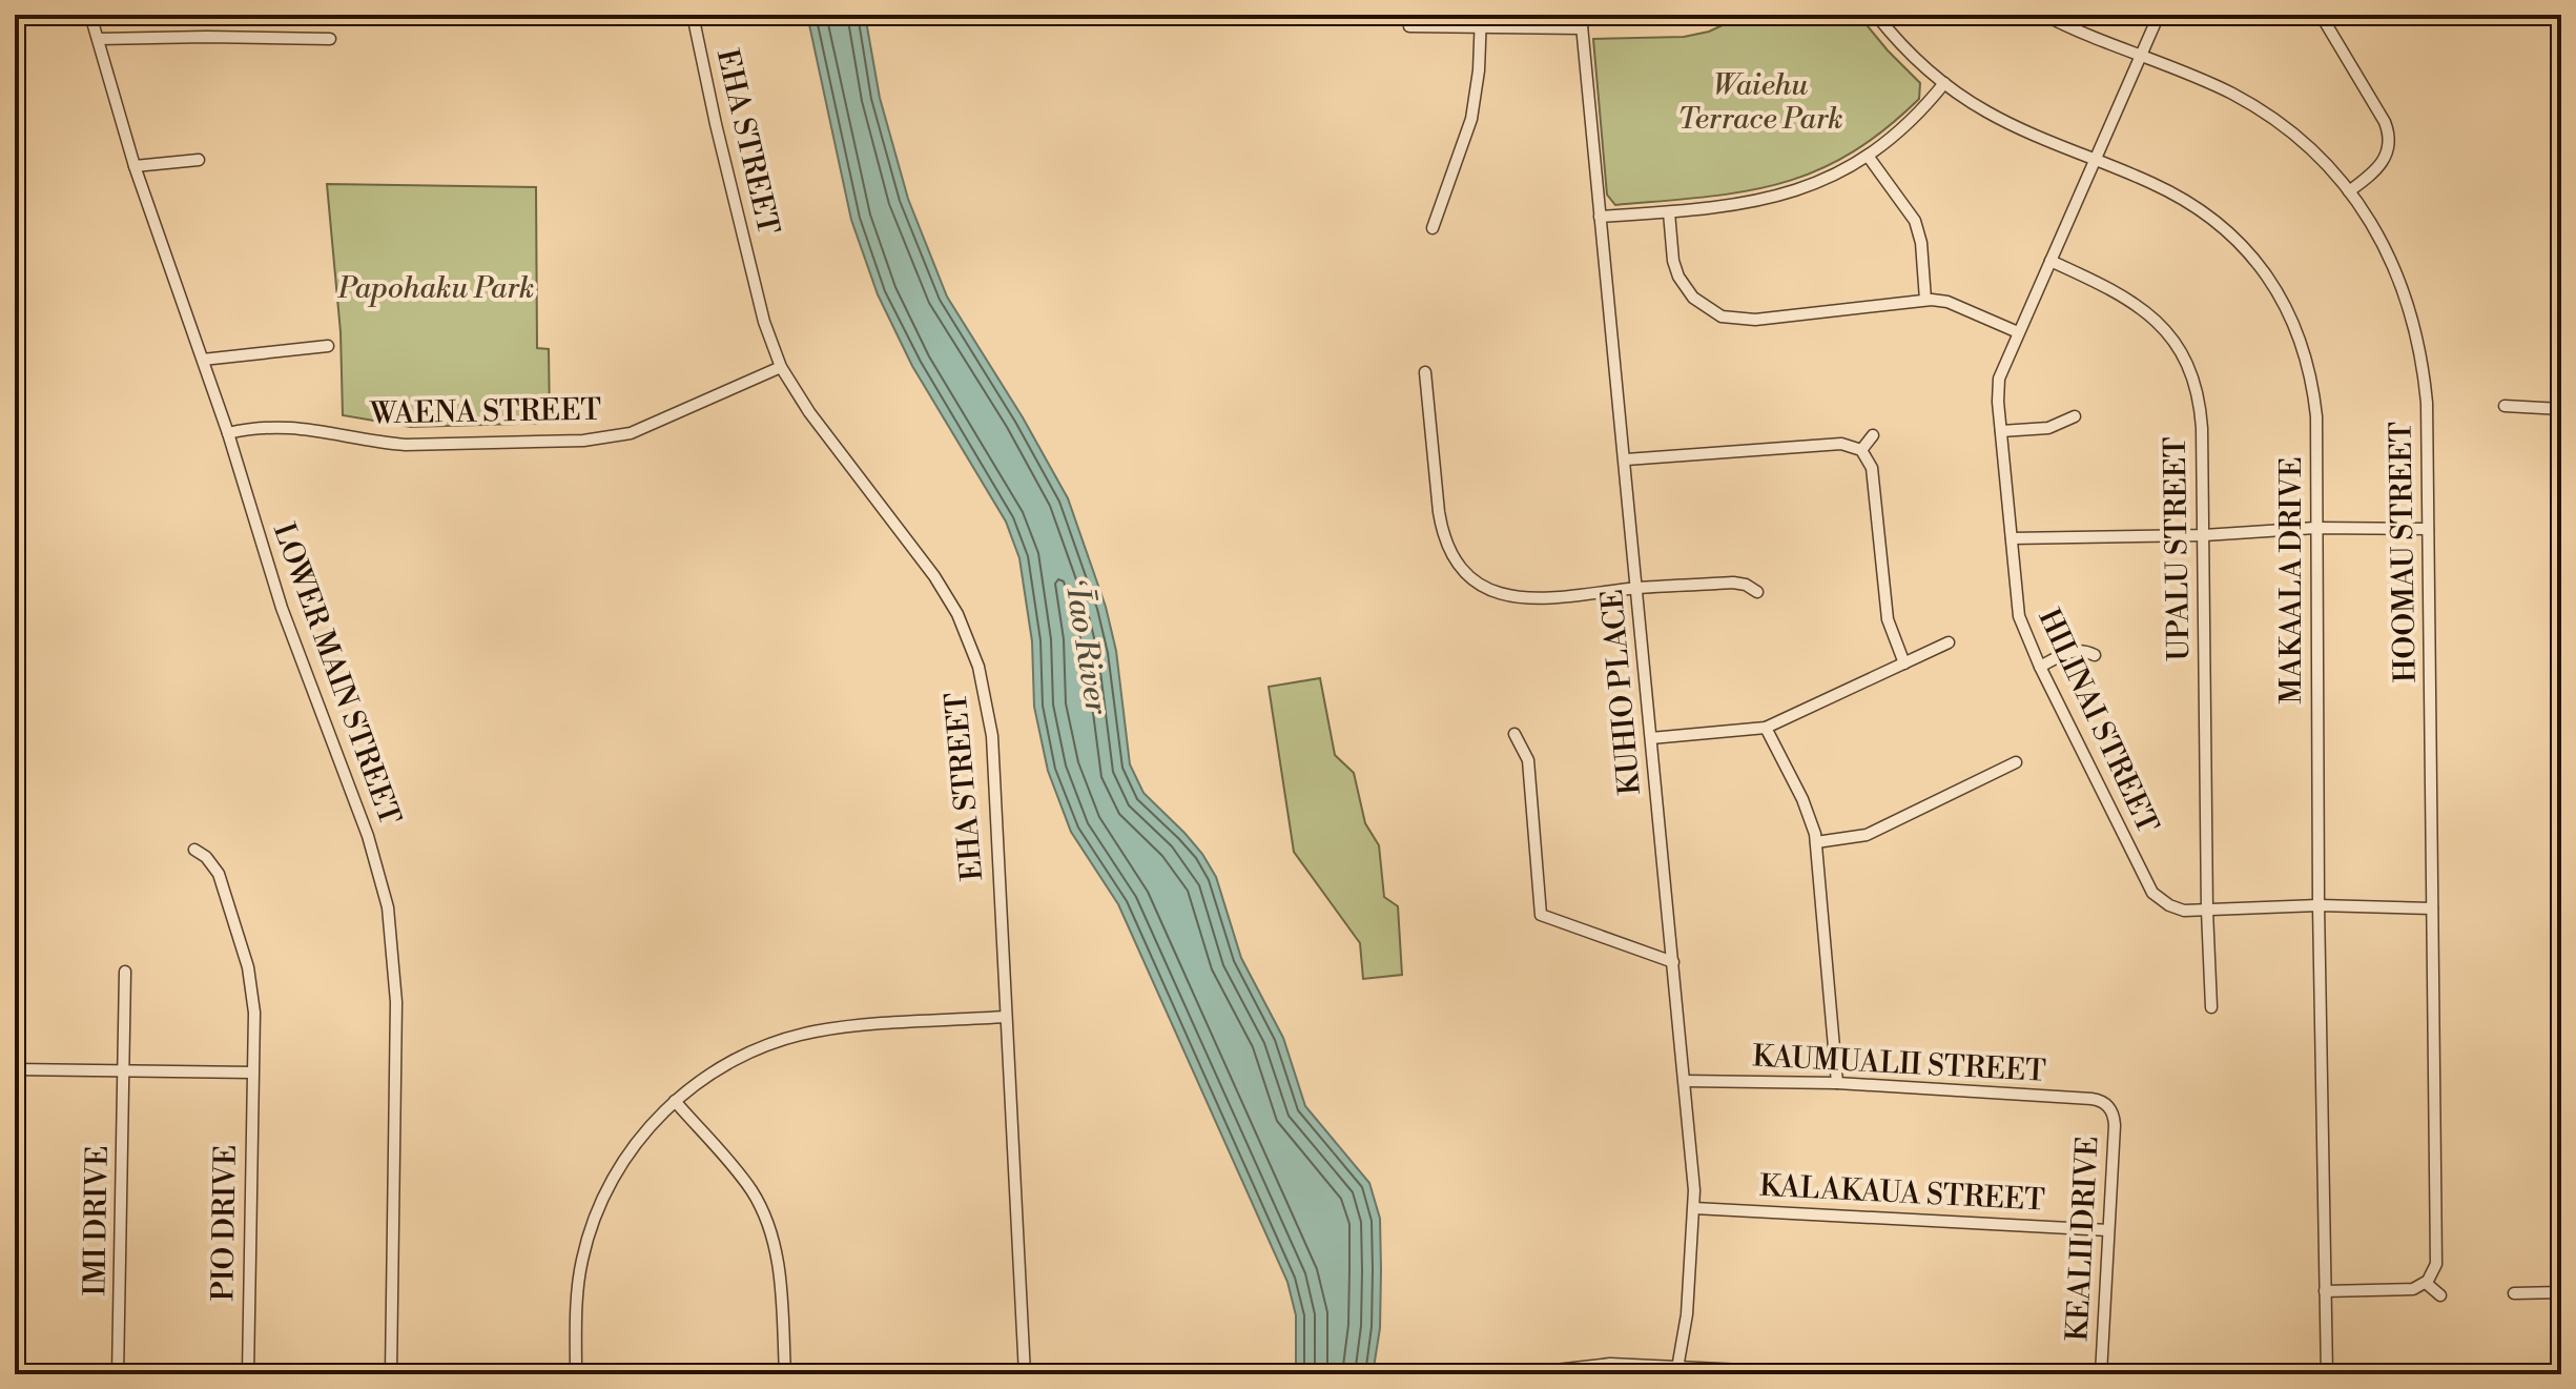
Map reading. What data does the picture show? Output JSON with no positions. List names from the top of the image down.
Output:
{
  "streets": {
    "street": [
      "EHA STREET",
      "WAENA STREET",
      "UPALU STREET",
      "HOOMAU STREET",
      "MAKAALA DRIVE",
      "LOWER MAIN STREET",
      "KUHIO PLACE",
      "HILINAI STREET",
      "KAUMUALII STREET",
      "KALAKAUA STREET",
      "IMI DRIVE",
      "PIO DRIVE",
      "KEALII DRIVE"
    ]
  },
  "crossings": [
    ["EHA STREET", "WAENA STREET"],
    ["WAENA STREET", "LOWER MAIN STREET"],
    ["UPALU STREET", "HILINAI STREET"],
    ["HOOMAU STREET", "HILINAI STREET"],
    ["MAKAALA DRIVE", "HILINAI STREET"],
    ["KUHIO PLACE", "KAUMUALII STREET"],
    ["KUHIO PLACE", "KALAKAUA STREET"],
    ["KAUMUALII STREET", "KEALII DRIVE"],
    ["KALAKAUA STREET", "KEALII DRIVE"]
  ],
  "water": ["ʻĪao River"],
  "parks": ["Waiehu Terrace Park", "Papohaku Park"]
}
